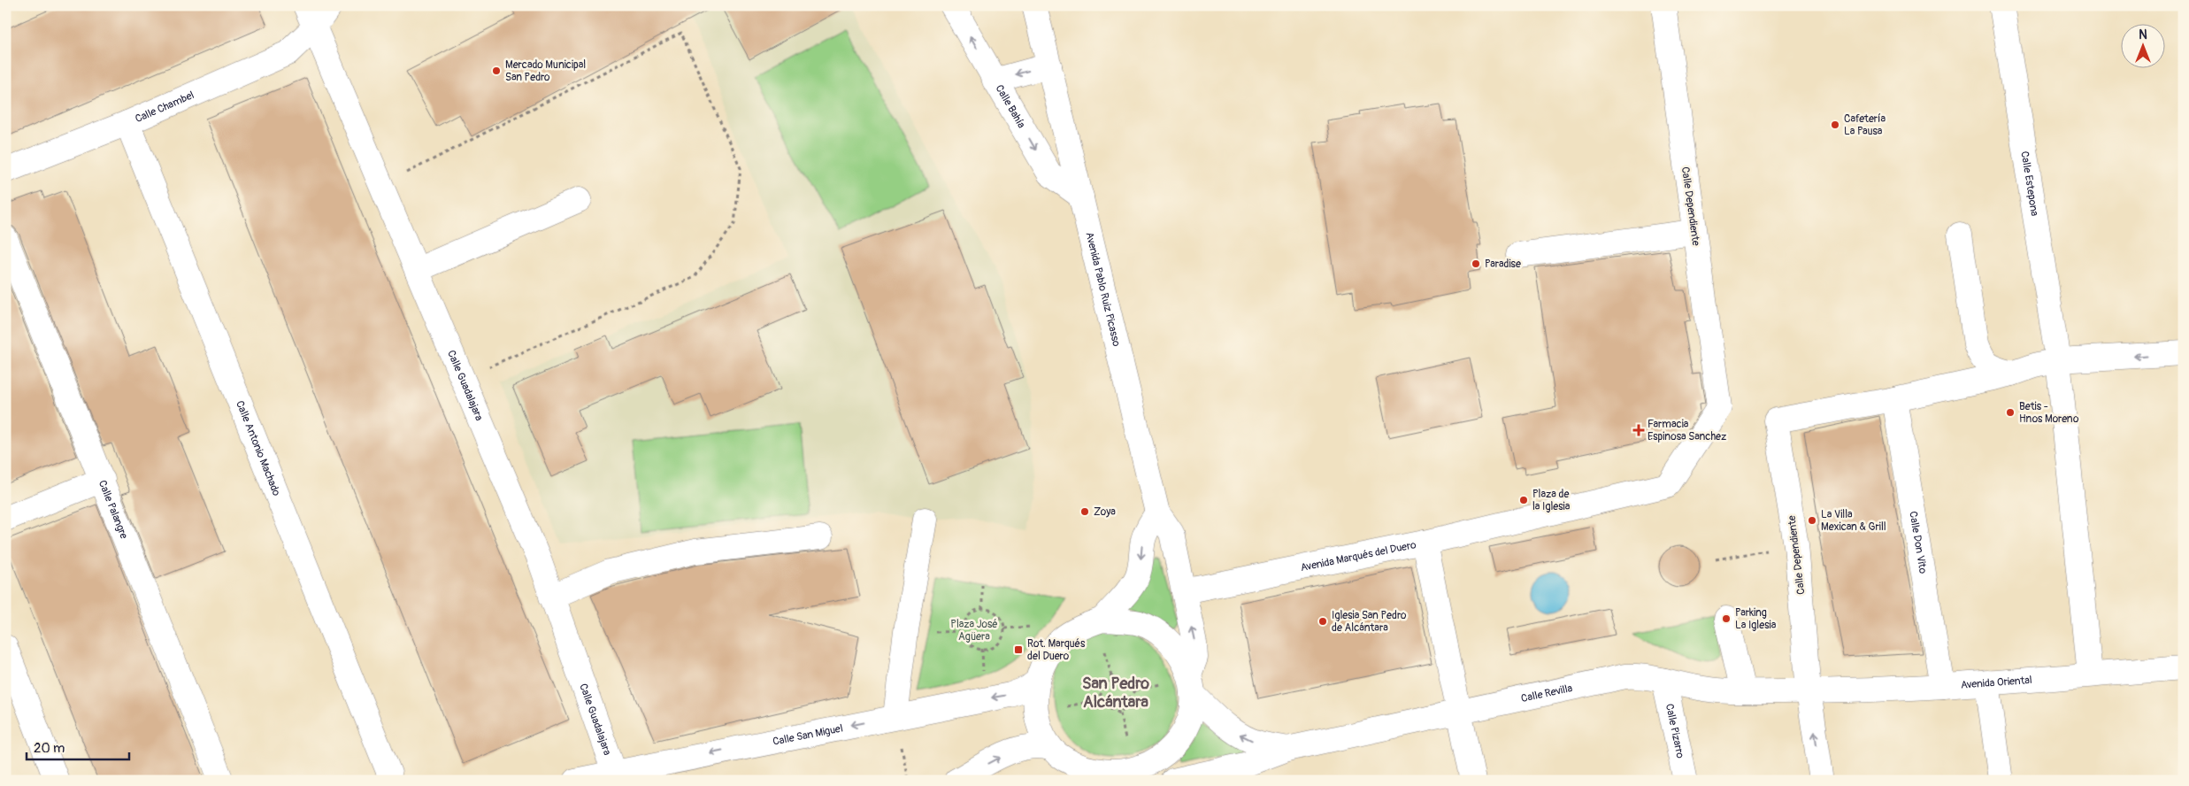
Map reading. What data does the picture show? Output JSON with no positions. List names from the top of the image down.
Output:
{
  "streets": {
    "street": [
      "Calle Chambel",
      "Calle Bahía",
      "Calle Estepona",
      "Calle Dependiente",
      "Avenida Pablo Ruiz Picasso",
      "Calle Guadalajara",
      "Calle Antonio Machado",
      "Calle Palangre",
      "Calle Don Vito",
      "Avenida Marqués del Duero",
      "Avenida Oriental",
      "Calle Revilla",
      "Calle Pizarro",
      "Calle San Miguel"
    ]
  },
  "crossings": [
    ["Calle Chambel", "Calle Guadalajara"],
    ["Calle Chambel", "Calle Antonio Machado"],
    ["Calle Bahía", "Avenida Pablo Ruiz Picasso"],
    ["Calle Estepona", "Avenida Oriental"],
    ["Calle Dependiente", "Calle Don Vito"],
    ["Calle Dependiente", "Avenida Marqués del Duero"],
    ["Calle Dependiente", "Avenida Oriental"],
    ["Calle Dependiente", "Calle Revilla"],
    ["Avenida Pablo Ruiz Picasso", "Avenida Marqués del Duero"],
    ["Avenida Pablo Ruiz Picasso", "Calle Revilla"],
    ["Calle Guadalajara", "Calle San Miguel"],
    ["Calle Don Vito", "Avenida Oriental"],
    ["Avenida Marqués del Duero", "Calle Revilla"],
    ["Avenida Oriental", "Calle Revilla"],
    ["Calle Revilla", "Calle Pizarro"]
  ],
  "districts": ["San Pedro Alcántara"],
  "parks": ["Plaza José Agüera"],
  "places": {
    "other": [
      "Mercado Municipal San Pedro",
      "Cafetería La Pausa",
      "Paradise",
      "Betis - Hnos Moreno",
      "Plaza de la Iglesia",
      "Zoya",
      "La Villa Mexican & Grill",
      "Parking La Iglesia",
      "Iglesia San Pedro de Alcántara"
    ],
    "health": ["Farmacia Espinosa Sanchez"],
    "transit": ["Rot. Marqués del Duero"]
  },
  "scale_bar": "20 m",
  "north": "top"
}
